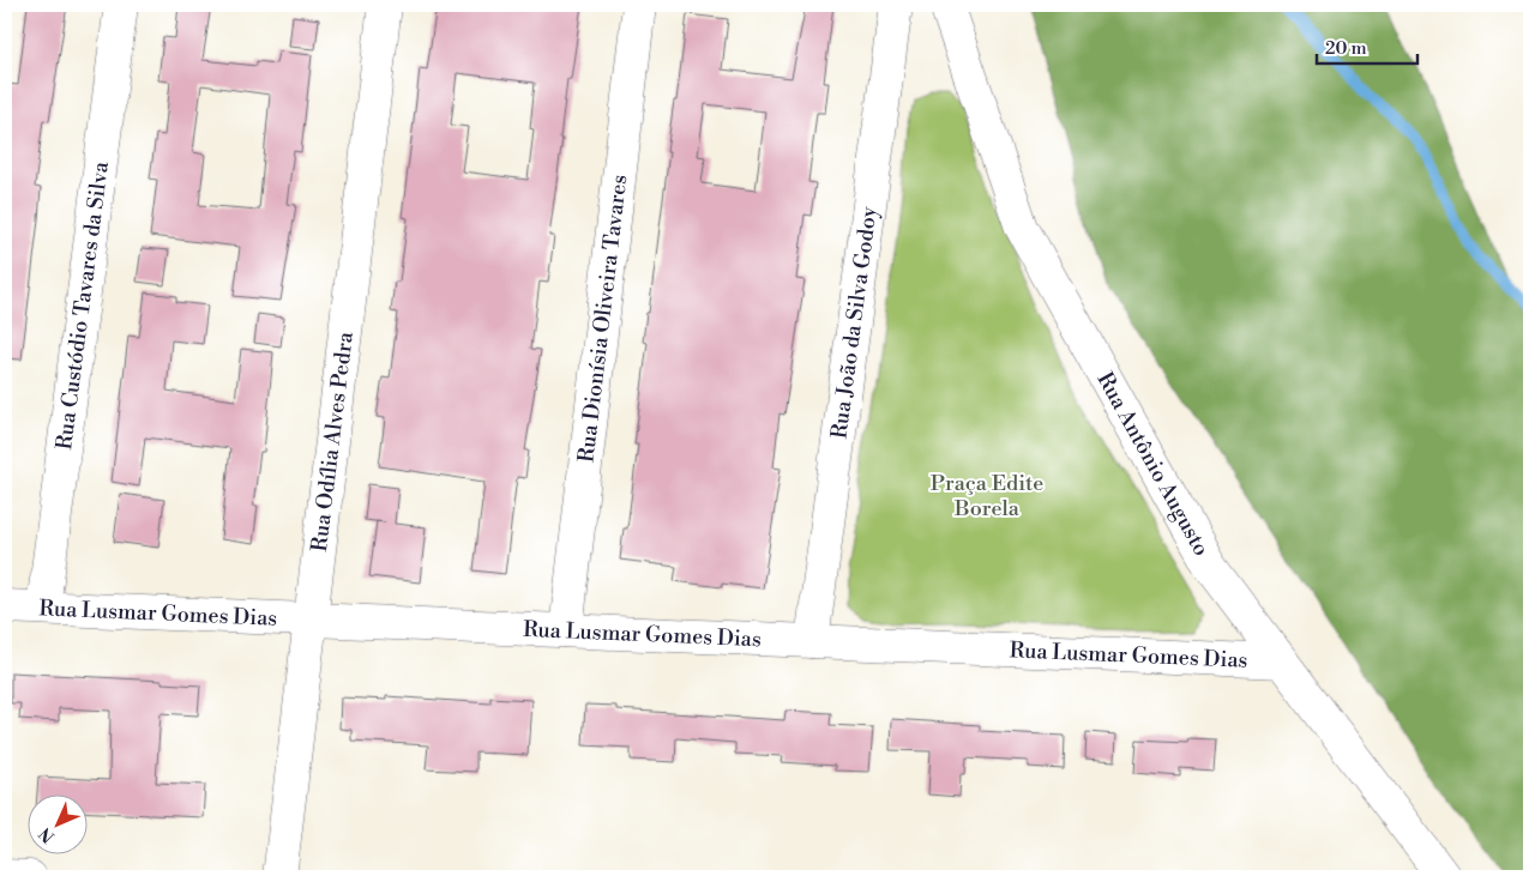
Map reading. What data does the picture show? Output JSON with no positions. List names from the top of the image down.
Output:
{
  "streets": {
    "street": [
      "Rua Custódio Tavares da Silva",
      "Rua Dionísia Oliveira Tavares",
      "Rua João da Silva Godoy",
      "Rua Odília Alves Pedra",
      "Rua Antônio Augusto",
      "Rua Lusmar Gomes Dias"
    ]
  },
  "crossings": [
    ["Rua Custódio Tavares da Silva", "Rua Lusmar Gomes Dias"],
    ["Rua Dionísia Oliveira Tavares", "Rua Lusmar Gomes Dias"],
    ["Rua João da Silva Godoy", "Rua Lusmar Gomes Dias"],
    ["Rua Odília Alves Pedra", "Rua Lusmar Gomes Dias"],
    ["Rua Antônio Augusto", "Rua Lusmar Gomes Dias"]
  ],
  "parks": ["Praça Edite Borela"],
  "scale_bar": "20 m",
  "north": "bottom left"
}
